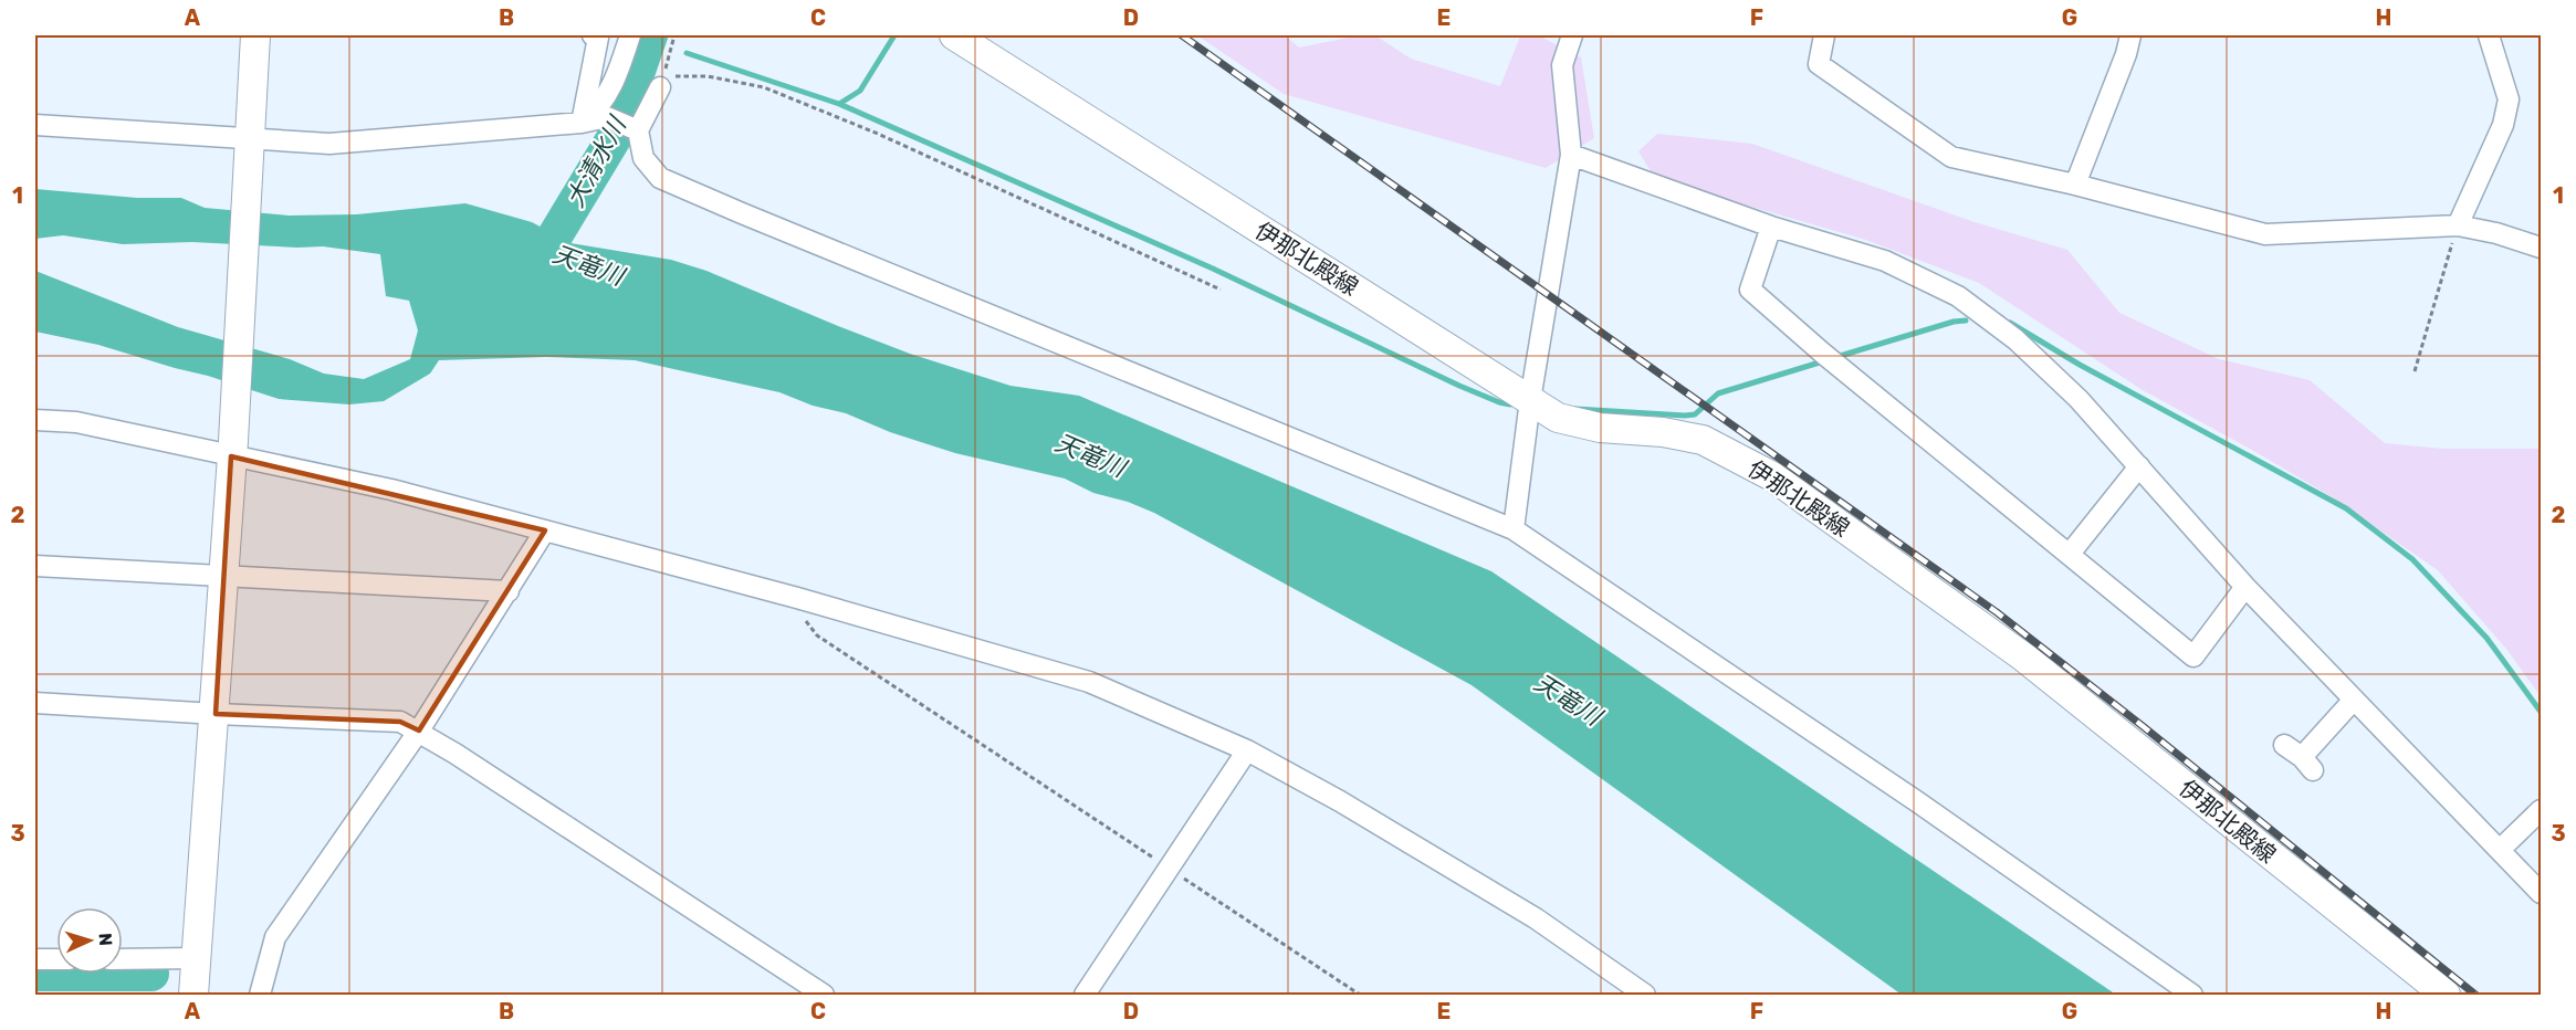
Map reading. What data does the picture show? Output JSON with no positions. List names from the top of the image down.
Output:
{
  "streets": {
    "main road": ["伊那北殿線"]
  },
  "water": ["大清水川", "天竜川"],
  "north": "right",
  "grid": {
    "columns": [
      "A",
      "B",
      "C",
      "D",
      "E",
      "F",
      "G",
      "H"
    ],
    "rows": ["1", "2", "3"]
  }
}
